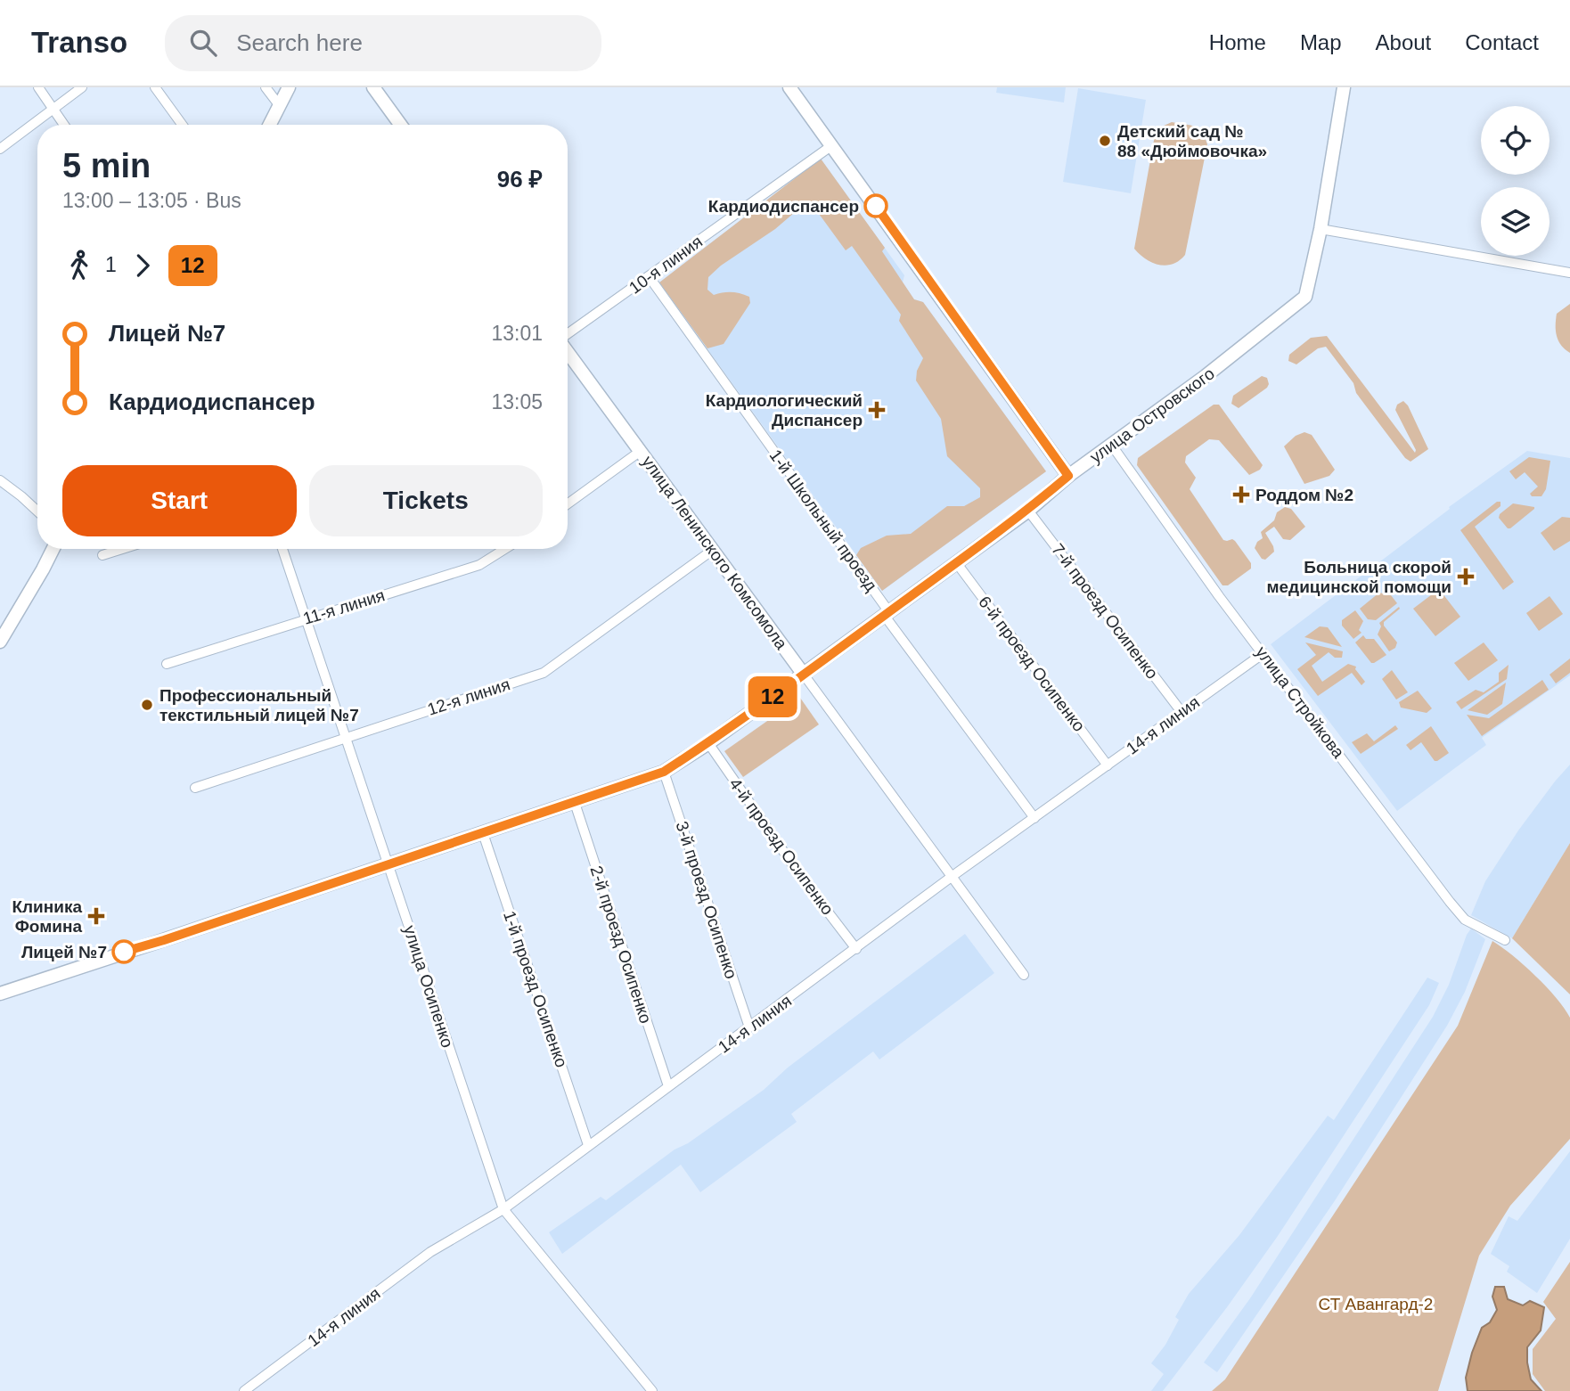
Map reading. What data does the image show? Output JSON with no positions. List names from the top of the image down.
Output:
{
  "streets": {
    "street": [
      "10-я линия",
      "улица Островского",
      "1-й Школьный проезд",
      "улица Ленинского Комсомола",
      "11-я линия",
      "7-й проезд Осипенко",
      "6-й проезд Осипенко",
      "12-я линия",
      "улица Стройкова",
      "14-я линия",
      "4-й проезд Осипенко",
      "3-й проезд Осипенко",
      "2-й проезд Осипенко",
      "улица Осипенко",
      "1-й проезд Осипенко"
    ]
  },
  "crossings": [
    ["10-я линия", "1-й Школьный проезд"],
    ["улица Островского", "1-й Школьный проезд"],
    ["улица Островского", "улица Ленинского Комсомола"],
    ["улица Островского", "7-й проезд Осипенко"],
    ["улица Островского", "6-й проезд Осипенко"],
    ["улица Островского", "улица Стройкова"],
    ["улица Островского", "4-й проезд Осипенко"],
    ["улица Островского", "3-й проезд Осипенко"],
    ["улица Островского", "2-й проезд Осипенко"],
    ["улица Островского", "улица Осипенко"],
    ["улица Островского", "1-й проезд Осипенко"],
    ["1-й Школьный проезд", "14-я линия"],
    ["улица Ленинского Комсомола", "12-я линия"],
    ["улица Ленинского Комсомола", "14-я линия"],
    ["11-я линия", "улица Осипенко"],
    ["7-й проезд Осипенко", "14-я линия"],
    ["6-й проезд Осипенко", "14-я линия"],
    ["12-я линия", "улица Осипенко"],
    ["улица Стройкова", "14-я линия"],
    ["14-я линия", "4-й проезд Осипенко"],
    ["14-я линия", "3-й проезд Осипенко"],
    ["14-я линия", "2-й проезд Осипенко"],
    ["14-я линия", "улица Осипенко"],
    ["14-я линия", "1-й проезд Осипенко"]
  ],
  "parks": ["СТ Авангард-2"],
  "places": {
    "other": [
      "Детский сад № 88 «Дюймовочка»",
      "Кардиодиспансер",
      "Профессиональный текстильный лицей №7",
      "Лицей №7"
    ],
    "health": [
      "Кардиологический Диспансер",
      "Роддом №2",
      "Больница скорой медицинской помощи",
      "Клиника Фомина"
    ]
  },
  "lines": ["bus line 12"],
  "page": {
    "header": "Transo",
    "search": "Search here",
    "nav": [
      "Home",
      "Map",
      "About",
      "Contact"
    ],
    "on_map": "12",
    "heading": ["5 min", "13:00 – 13:05 · Bus", "96 ₽"],
    "legs": ["1", "12"],
    "list": [
      {
        "name": "Лицей №7",
        "value": "13:01"
      },
      {
        "name": "Кардиодиспансер",
        "value": "13:05"
      }
    ],
    "buttons": ["Start", "Tickets"]
  }
}
